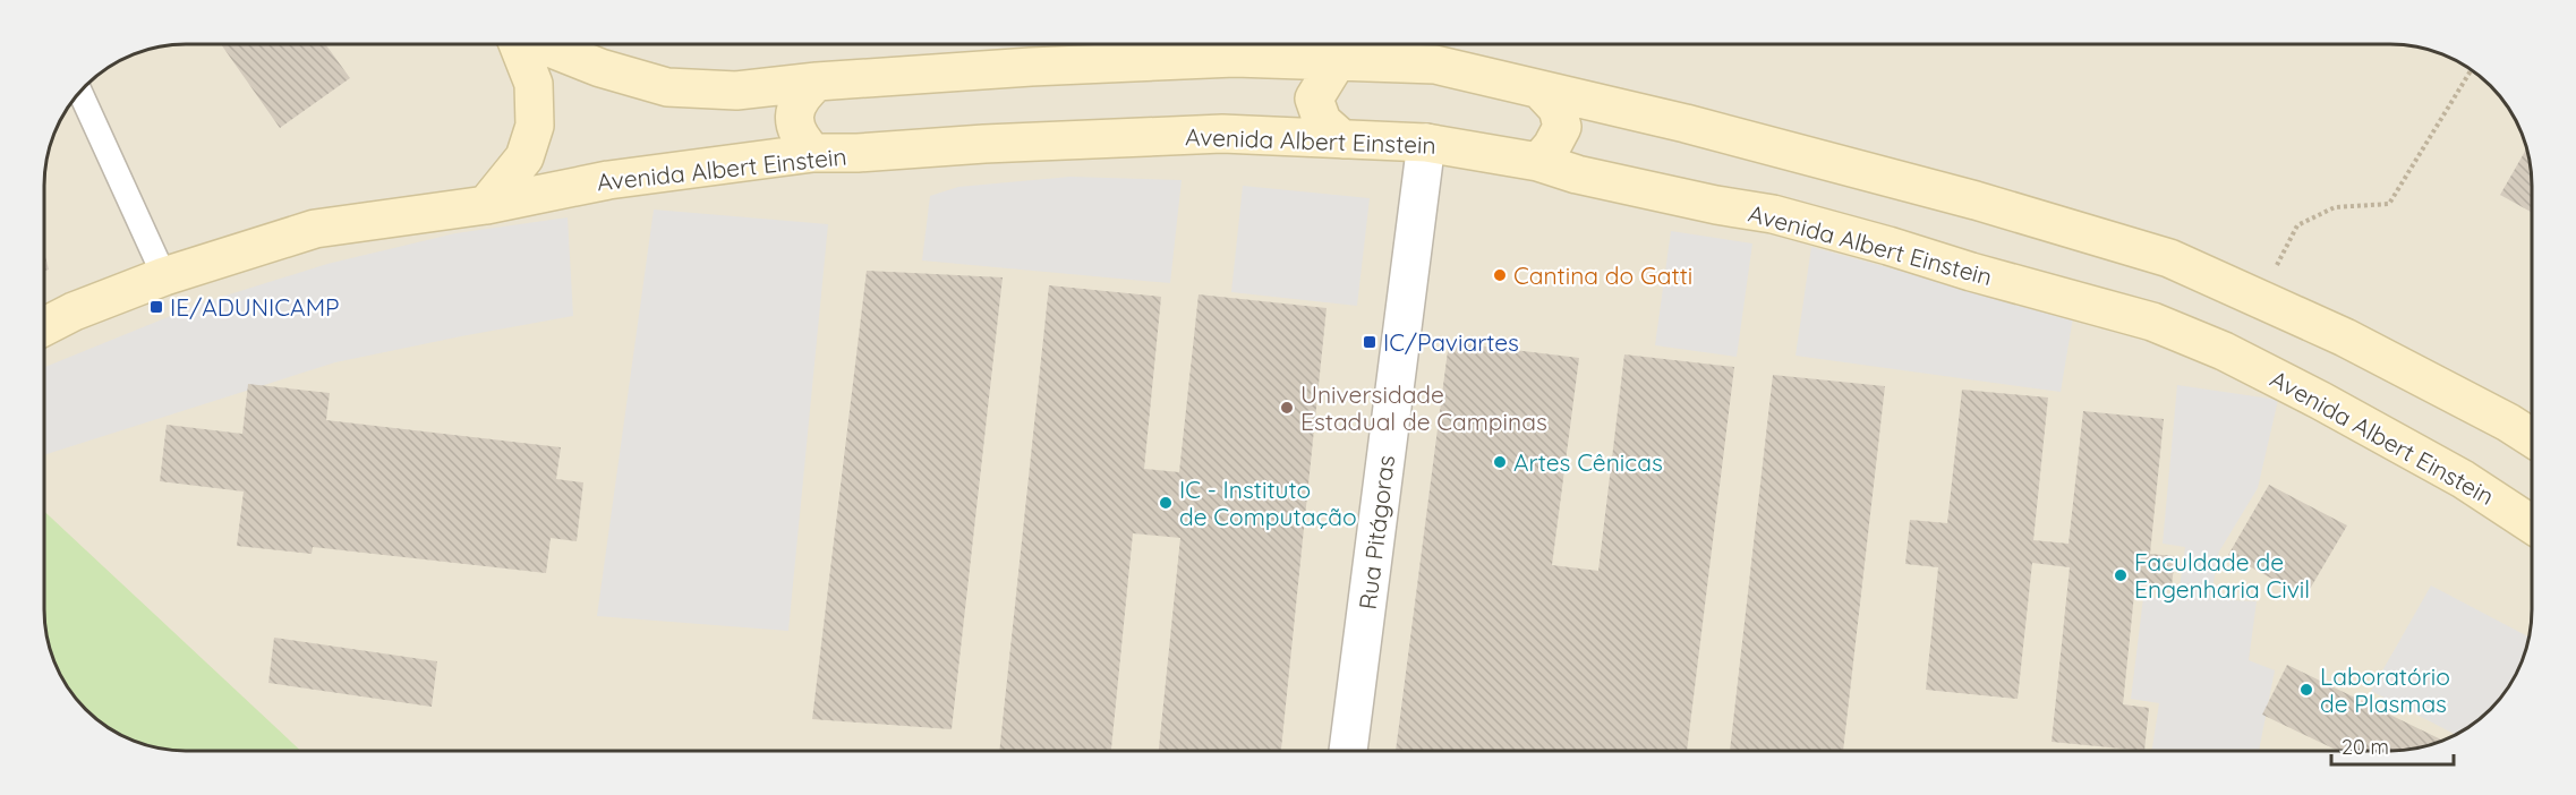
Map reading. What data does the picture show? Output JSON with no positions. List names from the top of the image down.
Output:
{
  "streets": {
    "street": ["Avenida Albert Einstein", "Rua Pitágoras"]
  },
  "crossings": [
    ["Avenida Albert Einstein", "Rua Pitágoras"]
  ],
  "places": {
    "other": [
      "Cantina do Gatti",
      "Universidade Estadual de Campinas",
      "Artes Cênicas",
      "IC - Instituto de Computação",
      "Faculdade de Engenharia Civil",
      "Laboratório de Plasmas"
    ],
    "transit": ["IE/ADUNICAMP", "IC/Paviartes"]
  },
  "scale_bar": "20 m"
}
